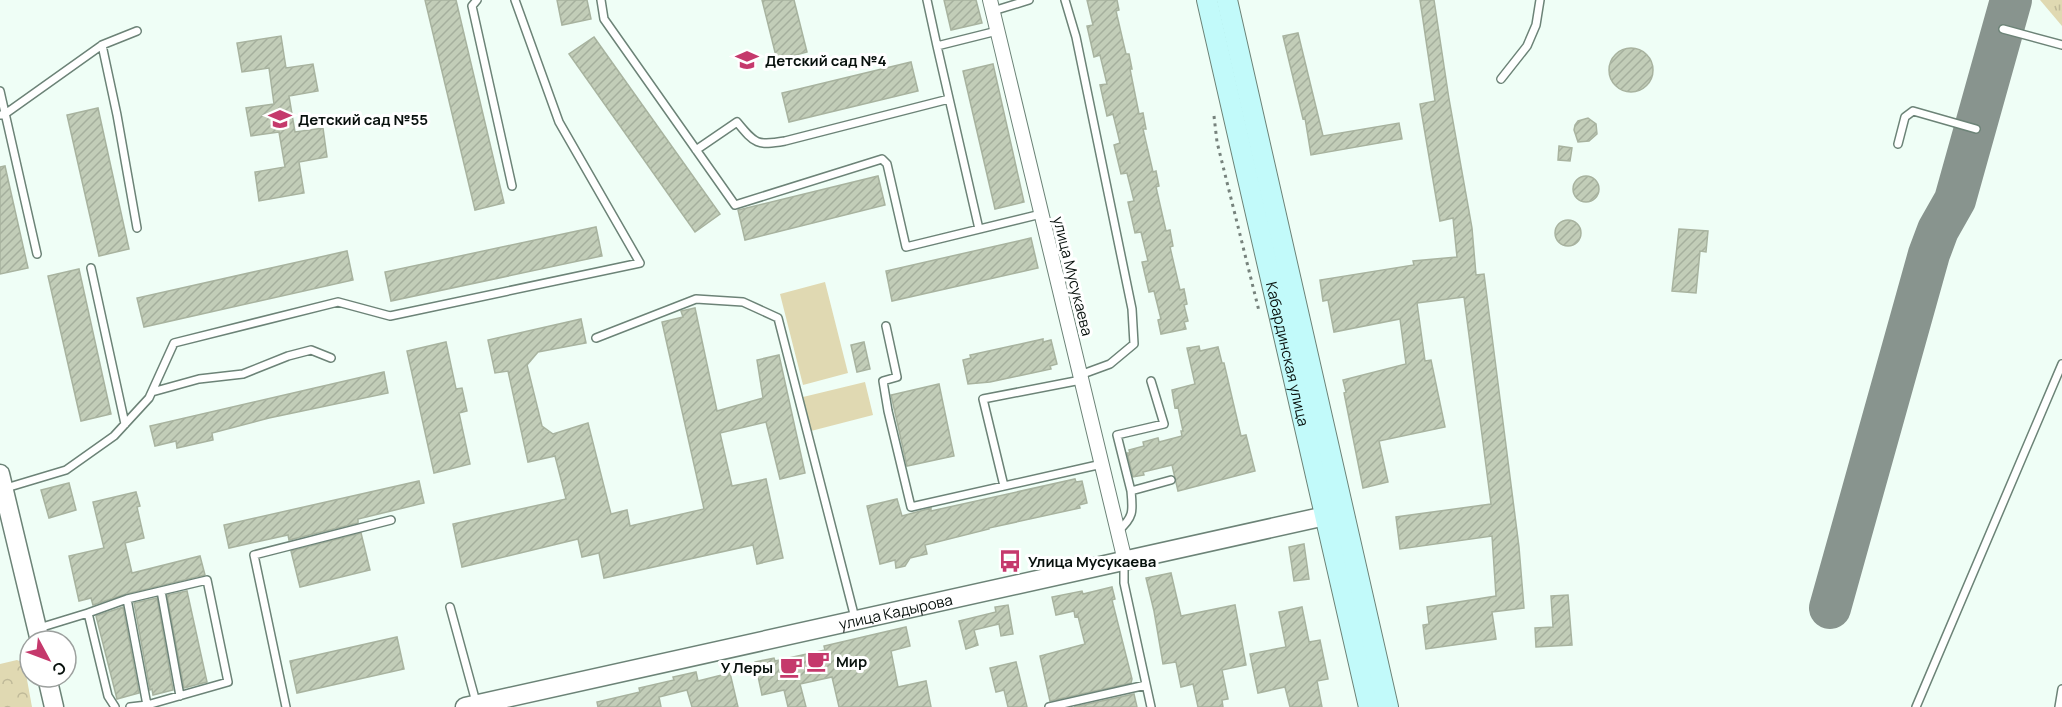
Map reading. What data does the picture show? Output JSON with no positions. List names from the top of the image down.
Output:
{
  "streets": {
    "main road": ["Кабардинская улица"],
    "street": ["улица Мусукаева", "улица Кадырова"]
  },
  "crossings": [
    ["улица Мусукаева", "улица Кадырова"],
    ["Кабардинская улица", "улица Кадырова"]
  ],
  "places": {
    "school or university": ["Детский сад №4", "Детский сад №55"],
    "bus stop": ["Улица Мусукаева"],
    "cafe": ["Мир", "У Леры"]
  },
  "north": "bottom right"
}
